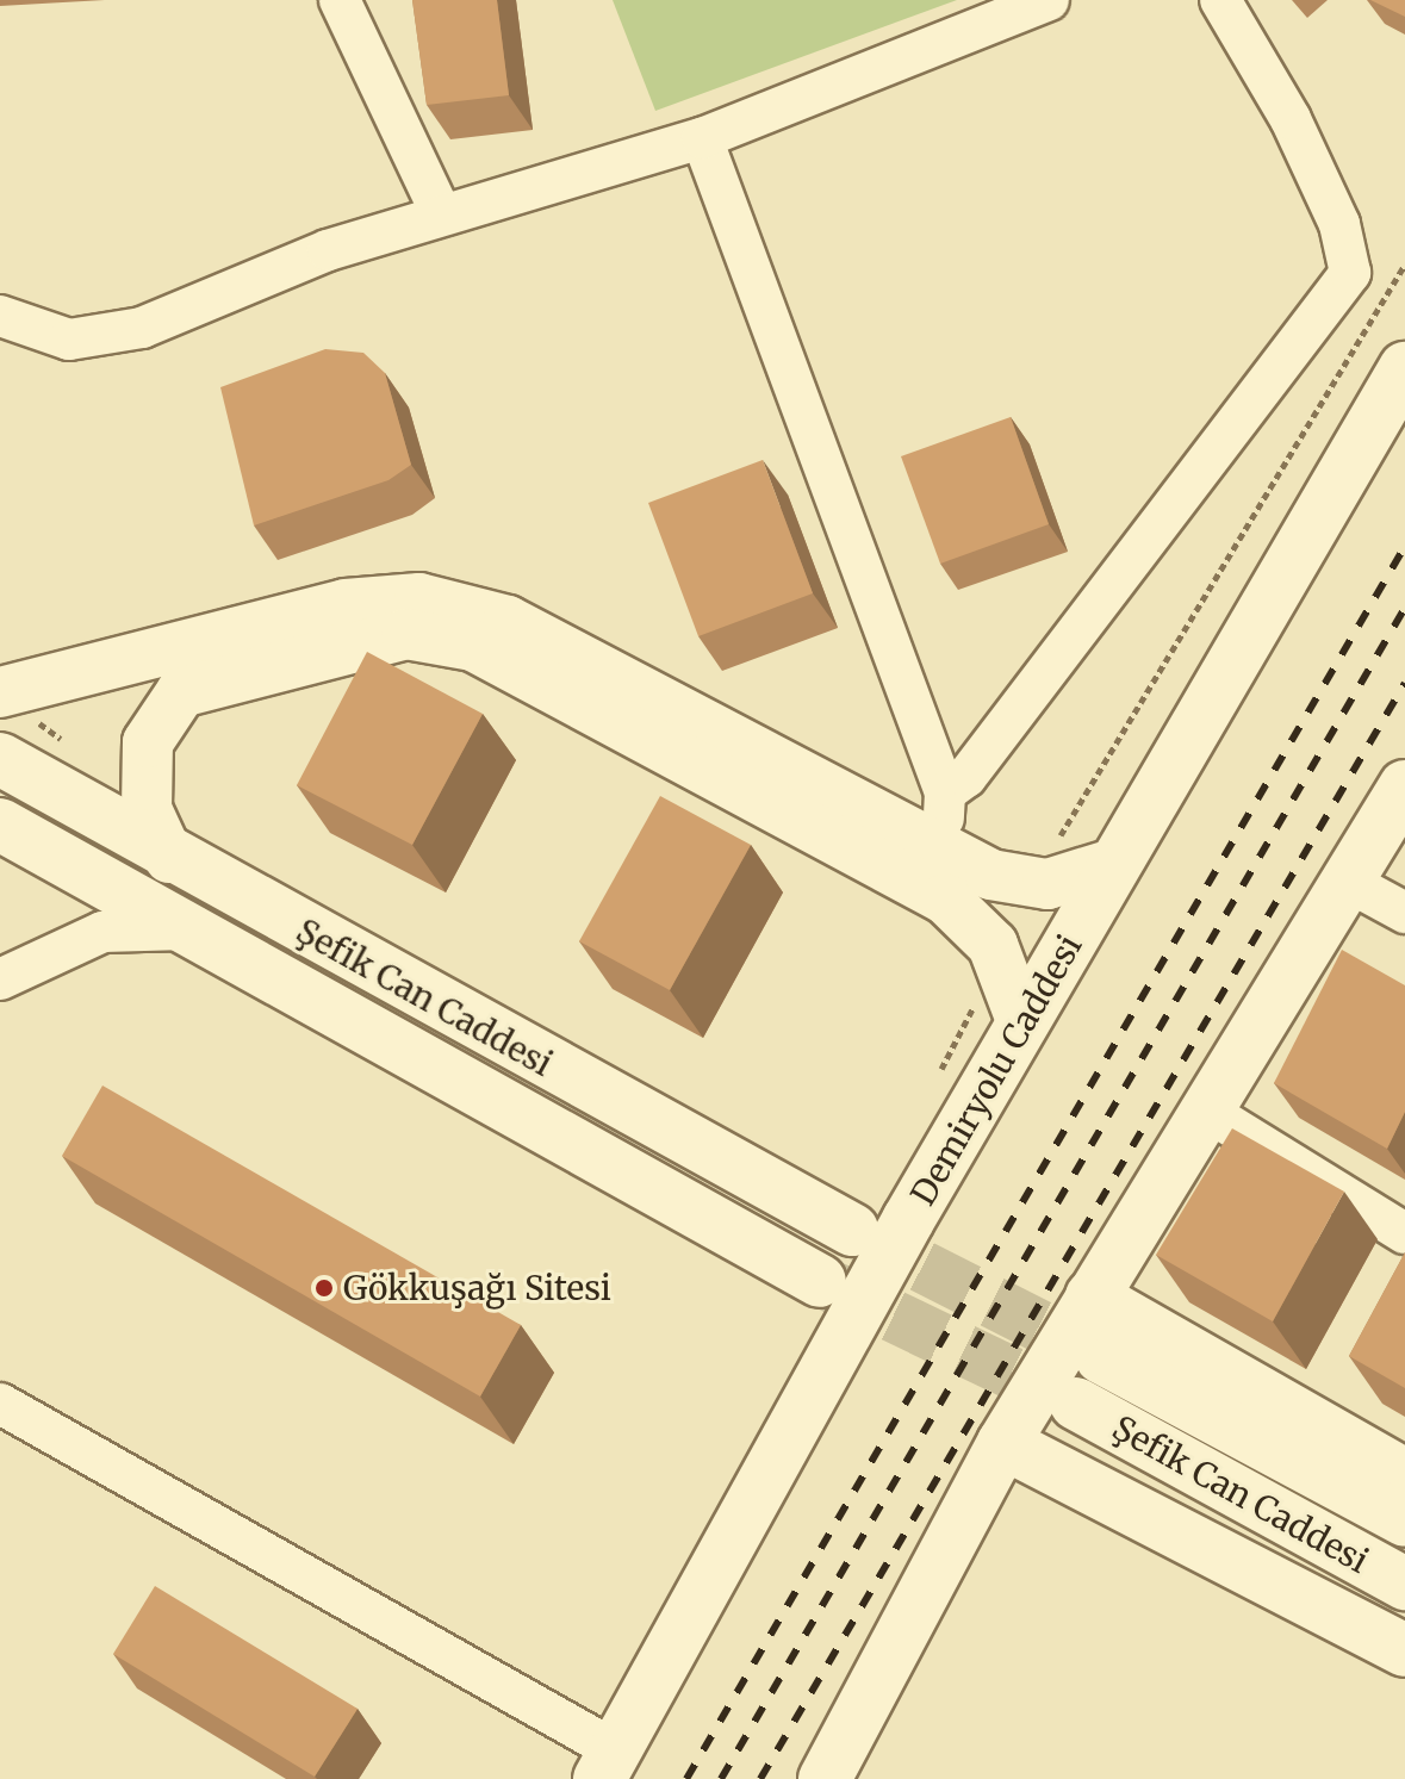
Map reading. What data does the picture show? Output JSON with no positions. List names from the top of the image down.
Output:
{
  "streets": {
    "main road": ["Şefik Can Caddesi", "Demiryolu Caddesi"]
  },
  "places": ["Gökkuşağı Sitesi"]
}
